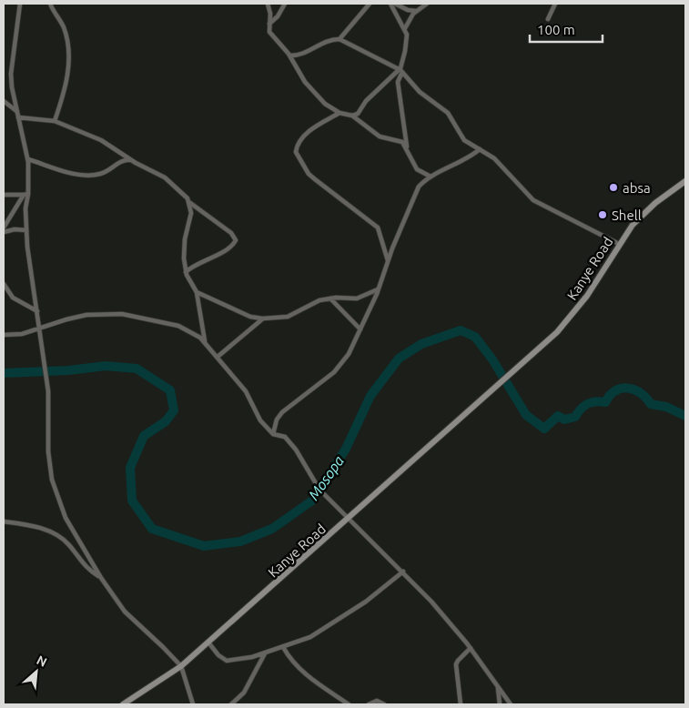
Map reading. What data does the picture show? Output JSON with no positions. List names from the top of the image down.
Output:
{
  "streets": {
    "main road": ["Kanye Road"]
  },
  "water": ["Mosopa"],
  "places": ["absa", "Shell"],
  "scale_bar": "100 m",
  "north": "top right"
}
